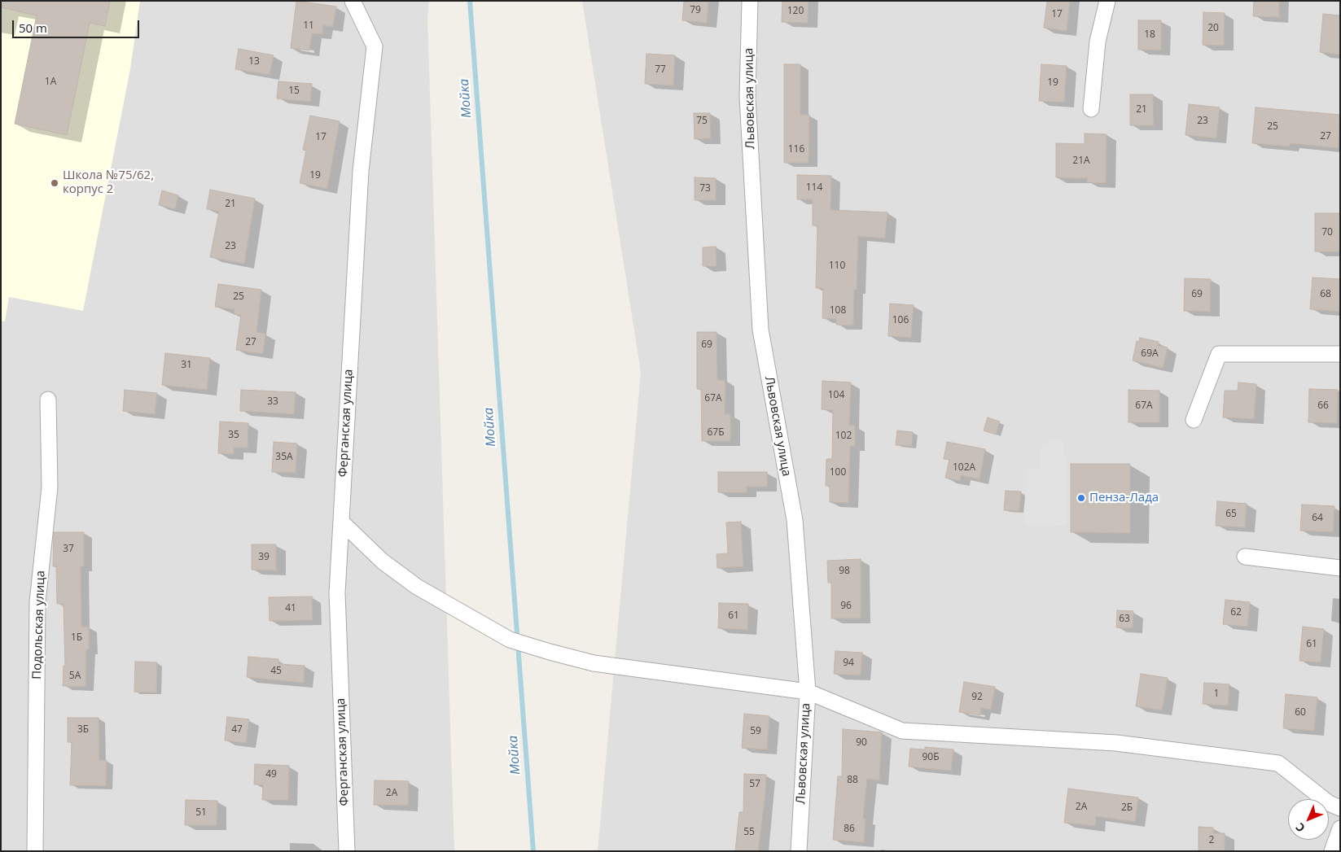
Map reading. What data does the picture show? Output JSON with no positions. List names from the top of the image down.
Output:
{
  "streets": {
    "street": ["Львовская улица", "Ферганская улица", "Подольская улица"]
  },
  "water": ["Мойка"],
  "places": ["Школа №75/62, корпус 2", "Пенза-Лада"],
  "house_numbers": [
    "79",
    "120",
    "17",
    "11",
    "20",
    "18",
    "13",
    "77",
    "1А",
    "19",
    "15",
    "21",
    "75",
    "23",
    "25",
    "27",
    "17",
    "116",
    "21А",
    "19",
    "114",
    "73",
    "21",
    "70",
    "23",
    "110",
    "69",
    "68",
    "25",
    "108",
    "106",
    "27",
    "69",
    "69А",
    "31",
    "104",
    "67А",
    "33",
    "67А",
    "66",
    "67Б",
    "35",
    "102",
    "35А",
    "102А",
    "100",
    "65",
    "64",
    "37",
    "39",
    "98",
    "96",
    "41",
    "62",
    "61",
    "63",
    "1Б",
    "61",
    "94",
    "45",
    "5А",
    "1",
    "92",
    "60",
    "3Б",
    "47",
    "59",
    "90",
    "90Б",
    "49",
    "88",
    "57",
    "2А",
    "2А",
    "2Б",
    "51",
    "86",
    "55",
    "2"
  ],
  "scale_bar": "50 m",
  "north": "bottom left"
}
